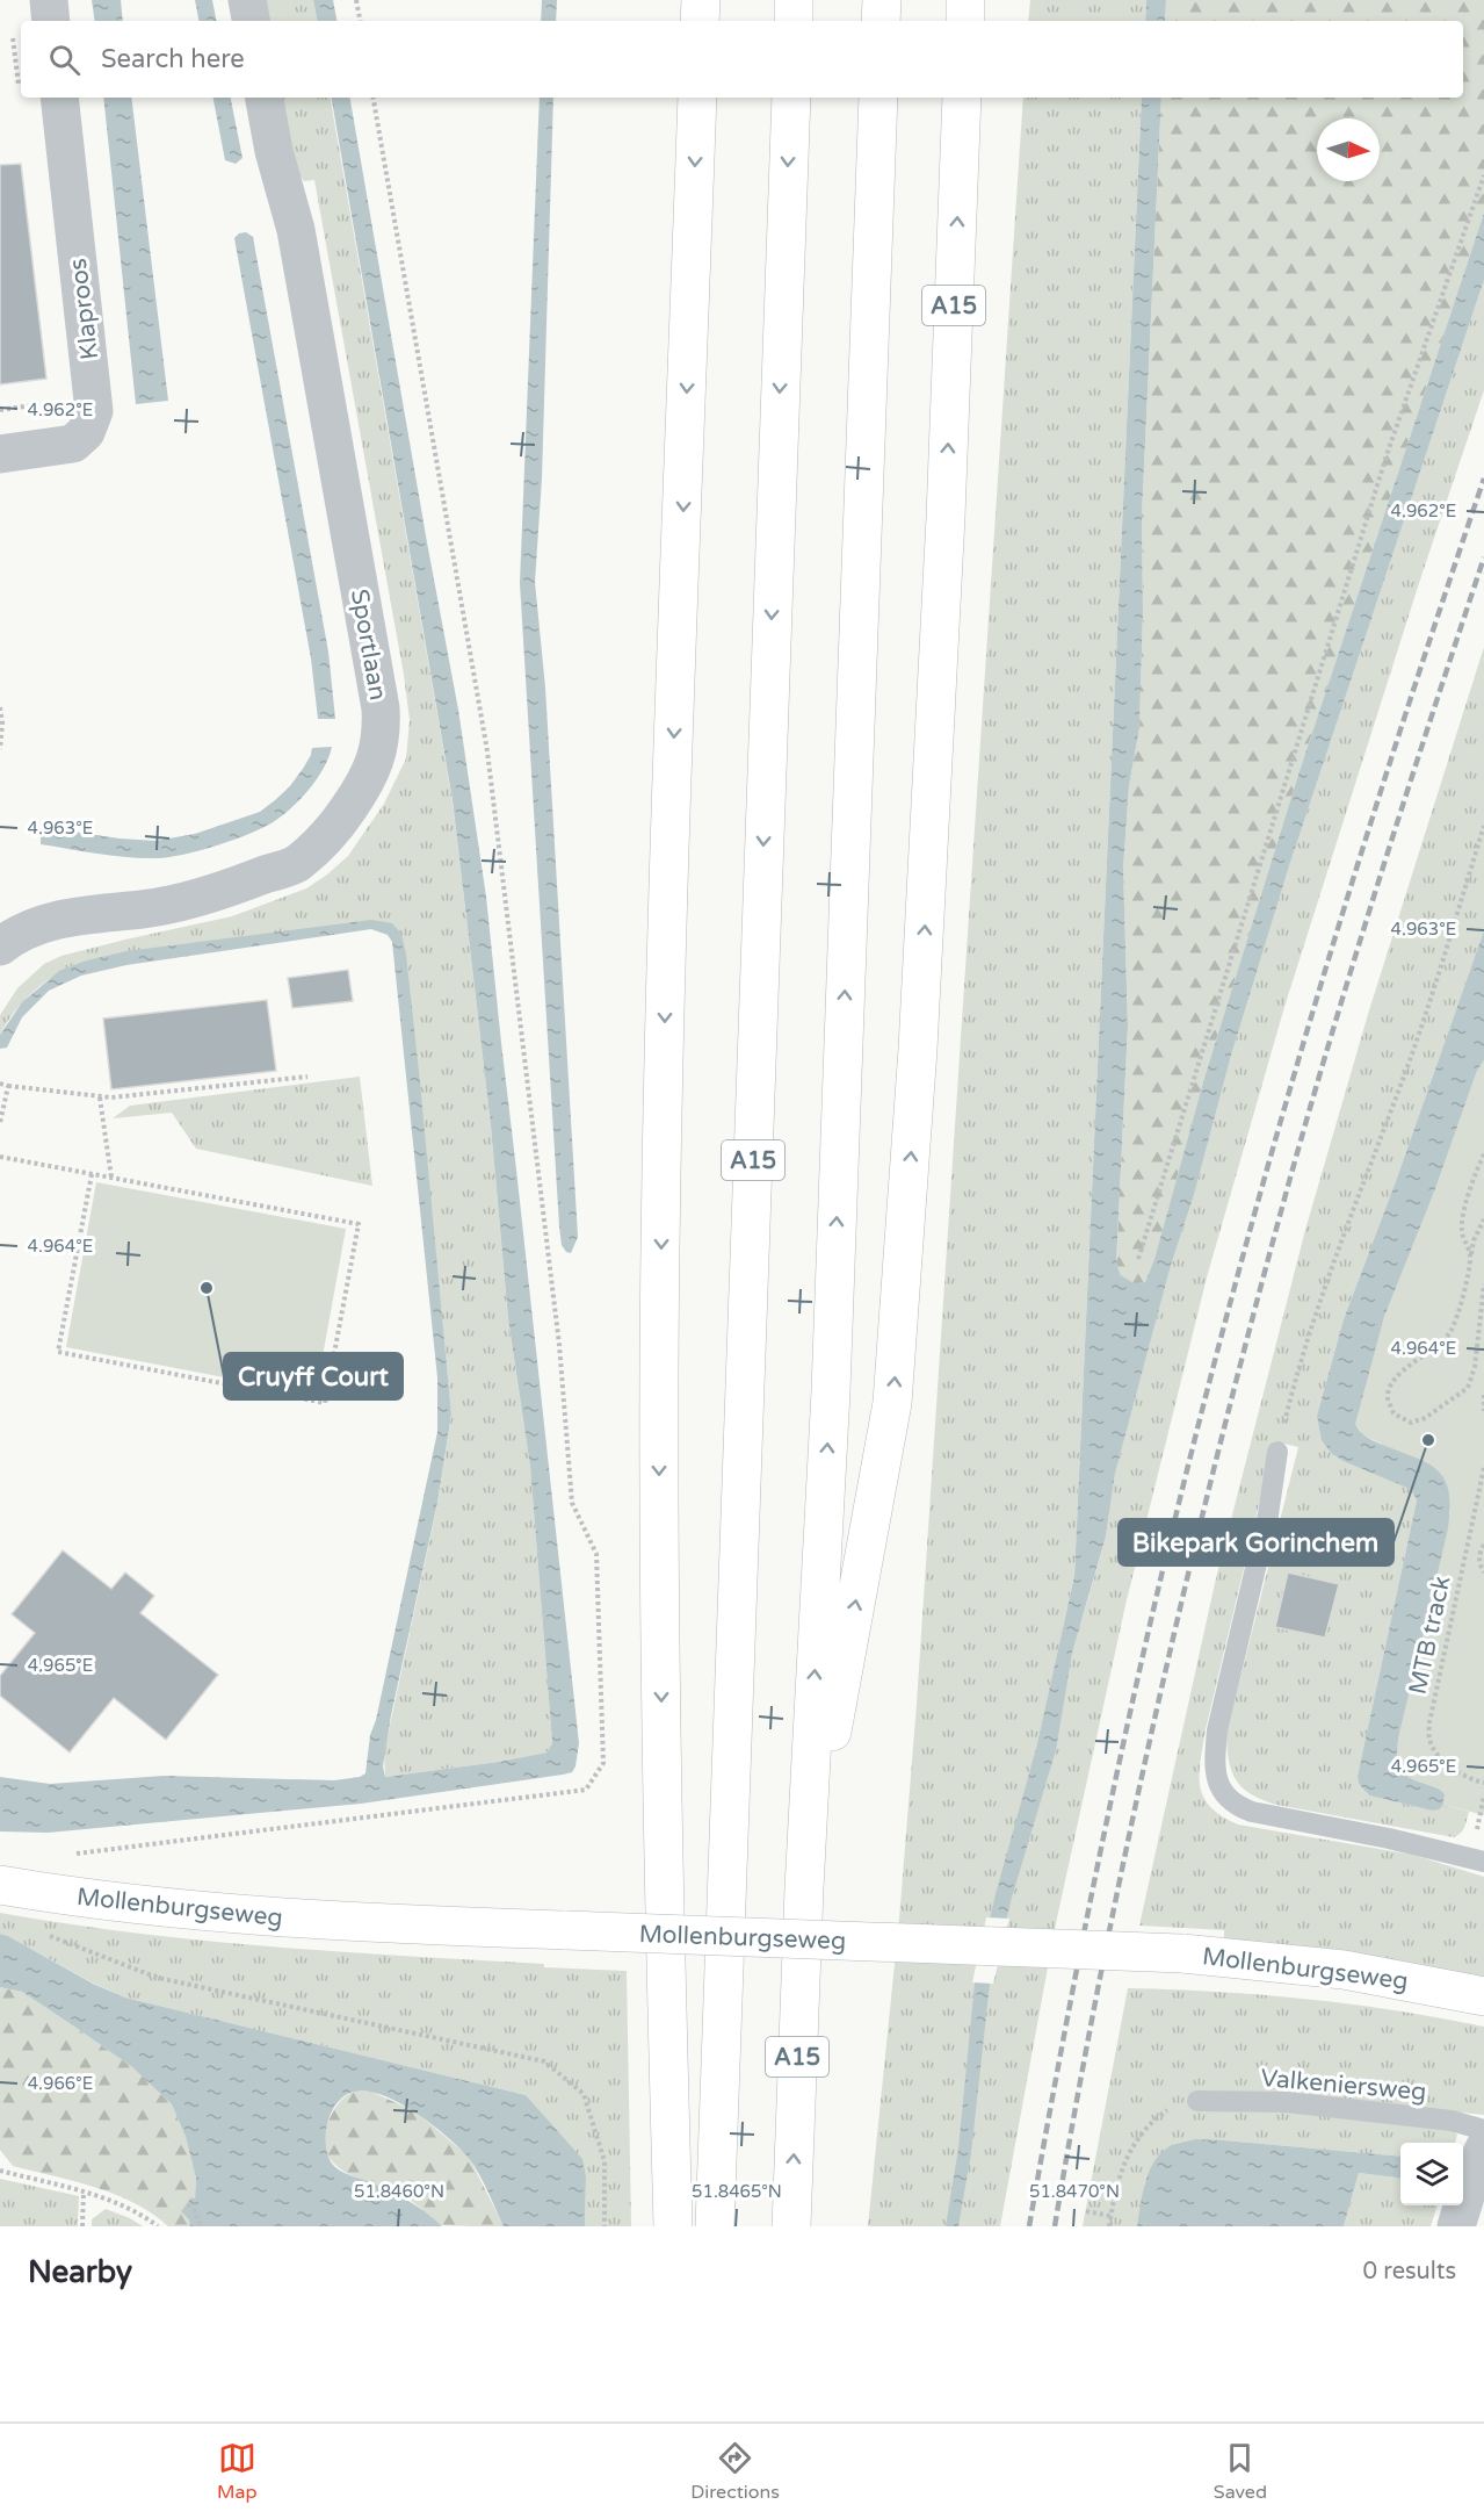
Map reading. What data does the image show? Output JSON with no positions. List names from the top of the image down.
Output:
{
  "streets": {
    "main road": ["A15", "Mollenburgseweg"],
    "street": ["Klaproos", "Sportlaan"],
    "lane": ["Valkeniersweg"],
    "path": ["MTB track"]
  },
  "places": ["Cruyff Court", "Bikepark Gorinchem"],
  "north": "right",
  "page": {
    "search": "Search here",
    "heading": ["Nearby", "0 results"],
    "nav": ["Map", "Directions", "Saved"]
  },
  "coordinates": [
    "4.962°E",
    "4.963°E",
    "4.964°E",
    "4.965°E",
    "4.966°E",
    "51.8460°N",
    "51.8465°N",
    "51.8470°N"
  ]
}
